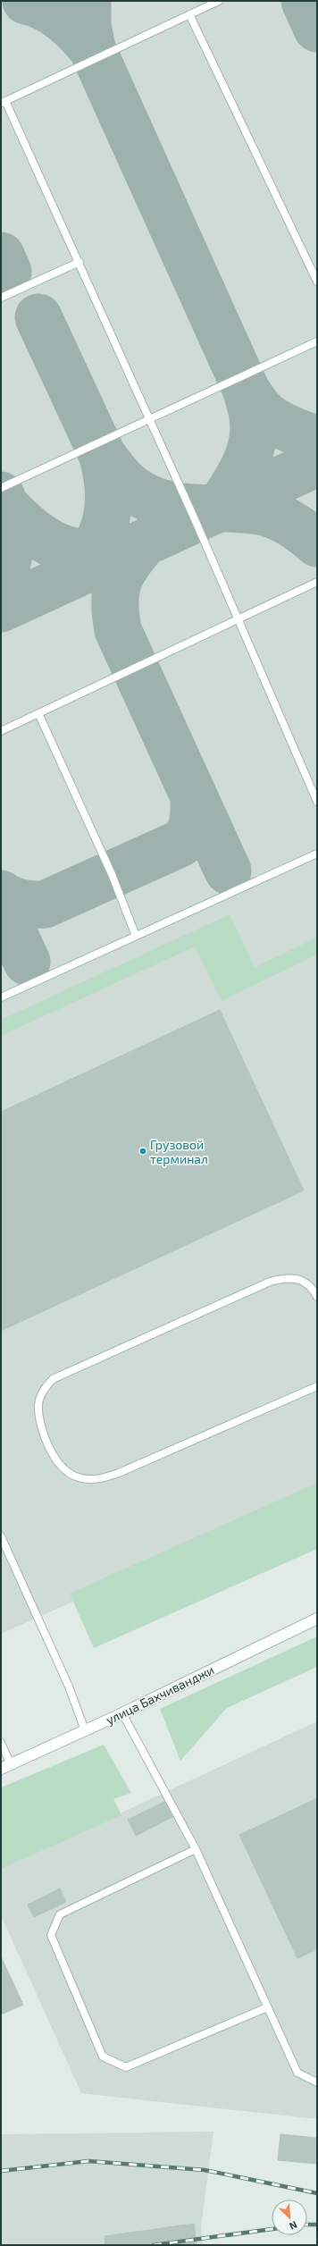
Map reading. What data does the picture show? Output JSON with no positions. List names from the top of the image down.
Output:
{
  "streets": {
    "street": ["улица Бахчиванджи"]
  },
  "places": ["Грузовой терминал"],
  "north": "bottom right"
}
